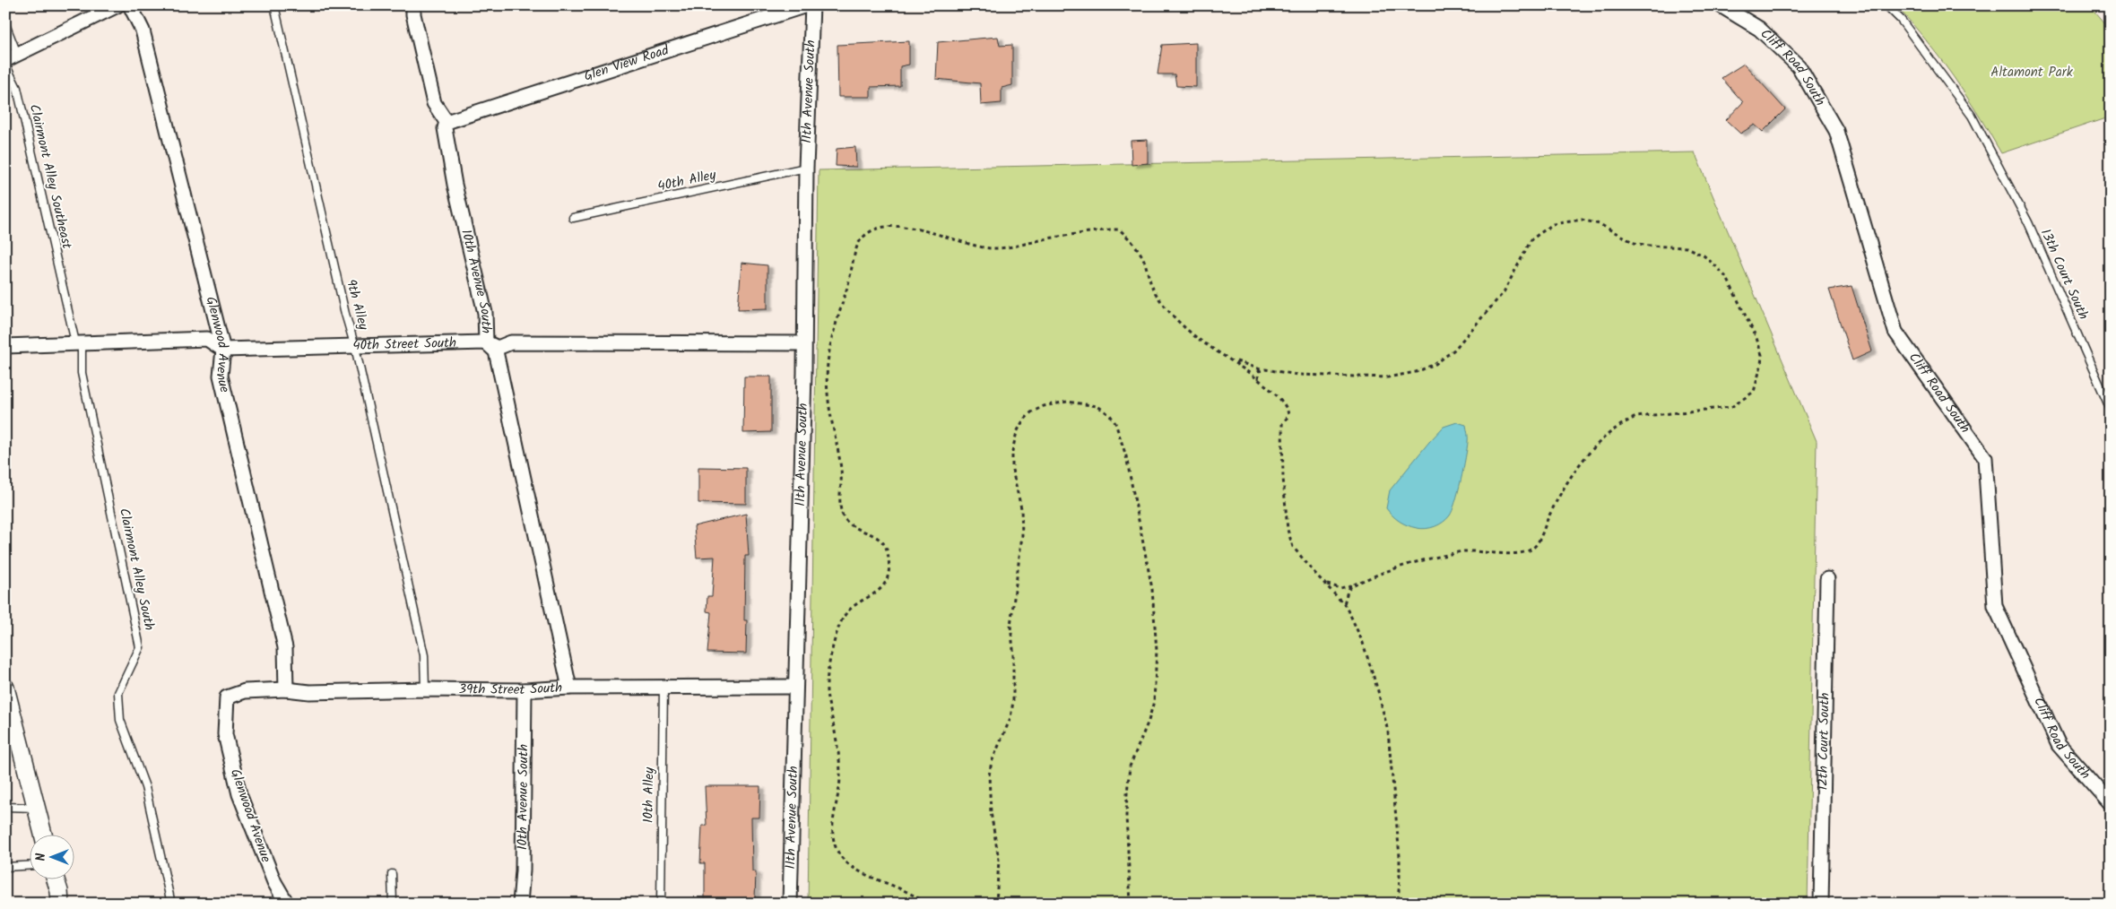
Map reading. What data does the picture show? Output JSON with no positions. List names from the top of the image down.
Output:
{
  "streets": {
    "street": [
      "Glen View Road",
      "Cliff Road South",
      "11th Avenue South",
      "10th Avenue South",
      "Glenwood Avenue",
      "40th Street South",
      "39th Street South",
      "12th Court South"
    ],
    "lane": [
      "Clairmont Alley Southeast",
      "40th Alley",
      "13th Court South",
      "9th Alley",
      "Clairmont Alley South",
      "10th Alley"
    ]
  },
  "crossings": [
    ["Glen View Road", "10th Avenue South"],
    ["11th Avenue South", "40th Alley"],
    ["11th Avenue South", "40th Street South"],
    ["11th Avenue South", "39th Street South"],
    ["Clairmont Alley Southeast", "Clairmont Alley South"],
    ["10th Avenue South", "40th Street South"],
    ["10th Avenue South", "39th Street South"],
    ["9th Alley", "40th Street South"],
    ["9th Alley", "39th Street South"],
    ["Glenwood Avenue", "40th Street South"],
    ["Glenwood Avenue", "39th Street South"],
    ["39th Street South", "10th Alley"]
  ],
  "parks": ["Altamont Park"],
  "north": "left"
}
